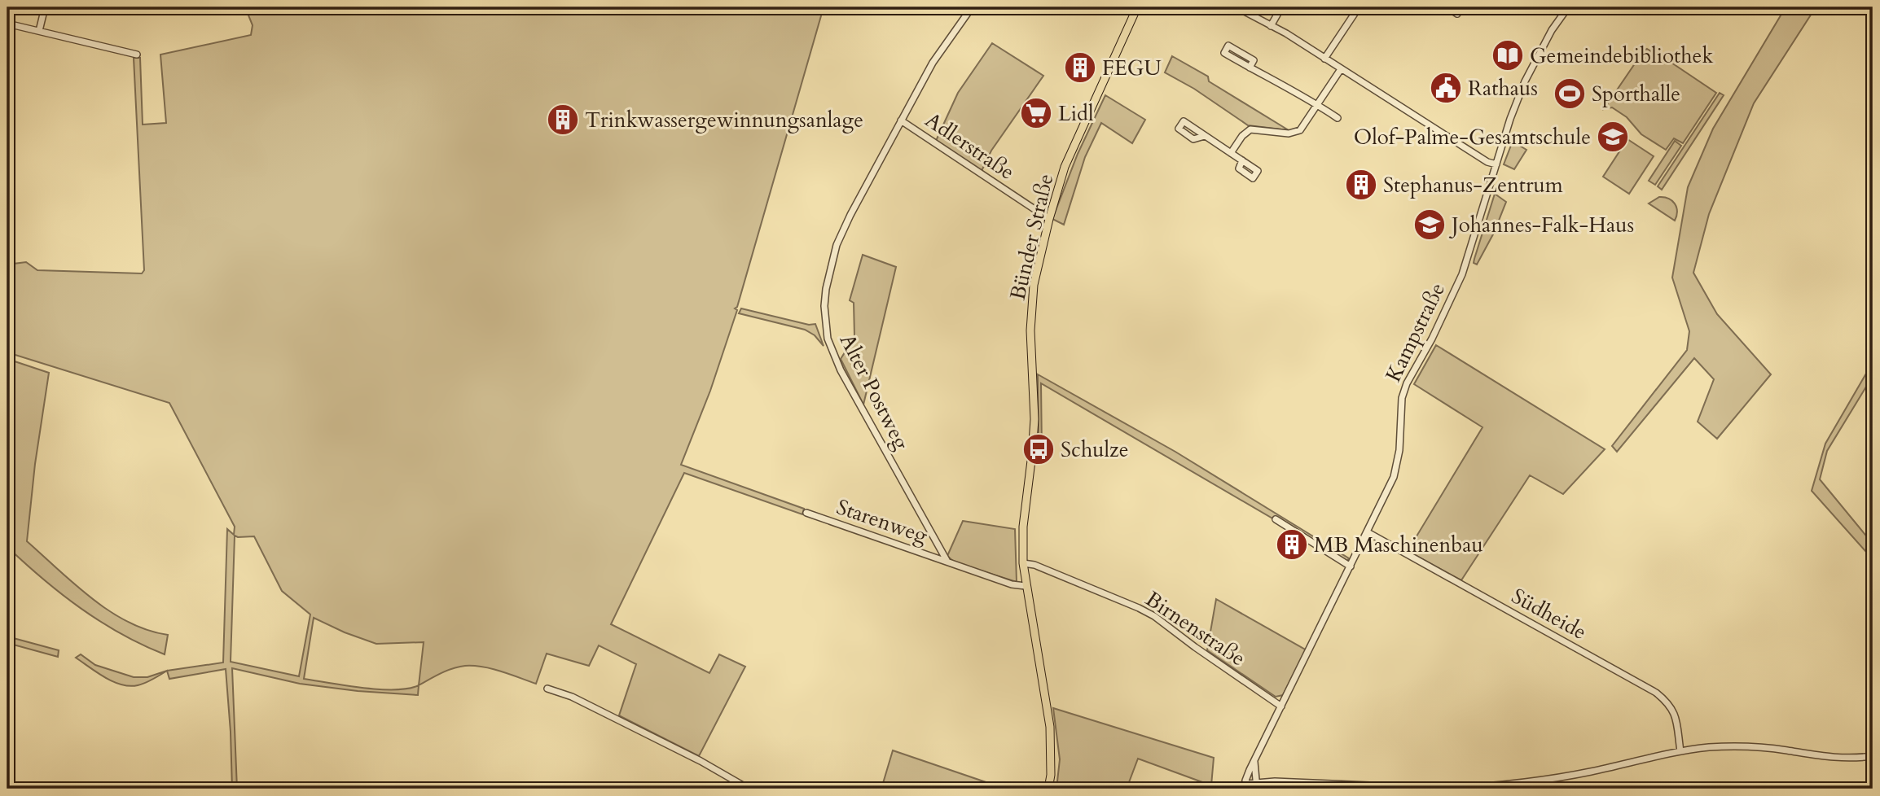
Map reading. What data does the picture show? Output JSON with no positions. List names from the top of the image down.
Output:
{
  "streets": {
    "main road": ["Bünder Straße"],
    "street": [
      "Adlerstraße",
      "Kampstraße",
      "Alter Postweg",
      "Starenweg",
      "Südheide",
      "Birnenstraße"
    ]
  },
  "crossings": [
    ["Adlerstraße", "Bünder Straße"],
    ["Adlerstraße", "Alter Postweg"],
    ["Bünder Straße", "Birnenstraße"],
    ["Kampstraße", "Südheide"],
    ["Kampstraße", "Birnenstraße"],
    ["Alter Postweg", "Starenweg"]
  ],
  "places": {
    "library": ["Gemeindebibliothek"],
    "building": [
      "FEGU",
      "Trinkwassergewinnungsanlage",
      "Stephanus-Zentrum",
      "MB Maschinenbau"
    ],
    "public building": ["Rathaus"],
    "sports": ["Sporthalle"],
    "supermarket": ["Lidl"],
    "school or university": ["Olof-Palme-Gesamtschule", "Johannes-Falk-Haus"],
    "bus stop": ["Schulze"]
  }
}
